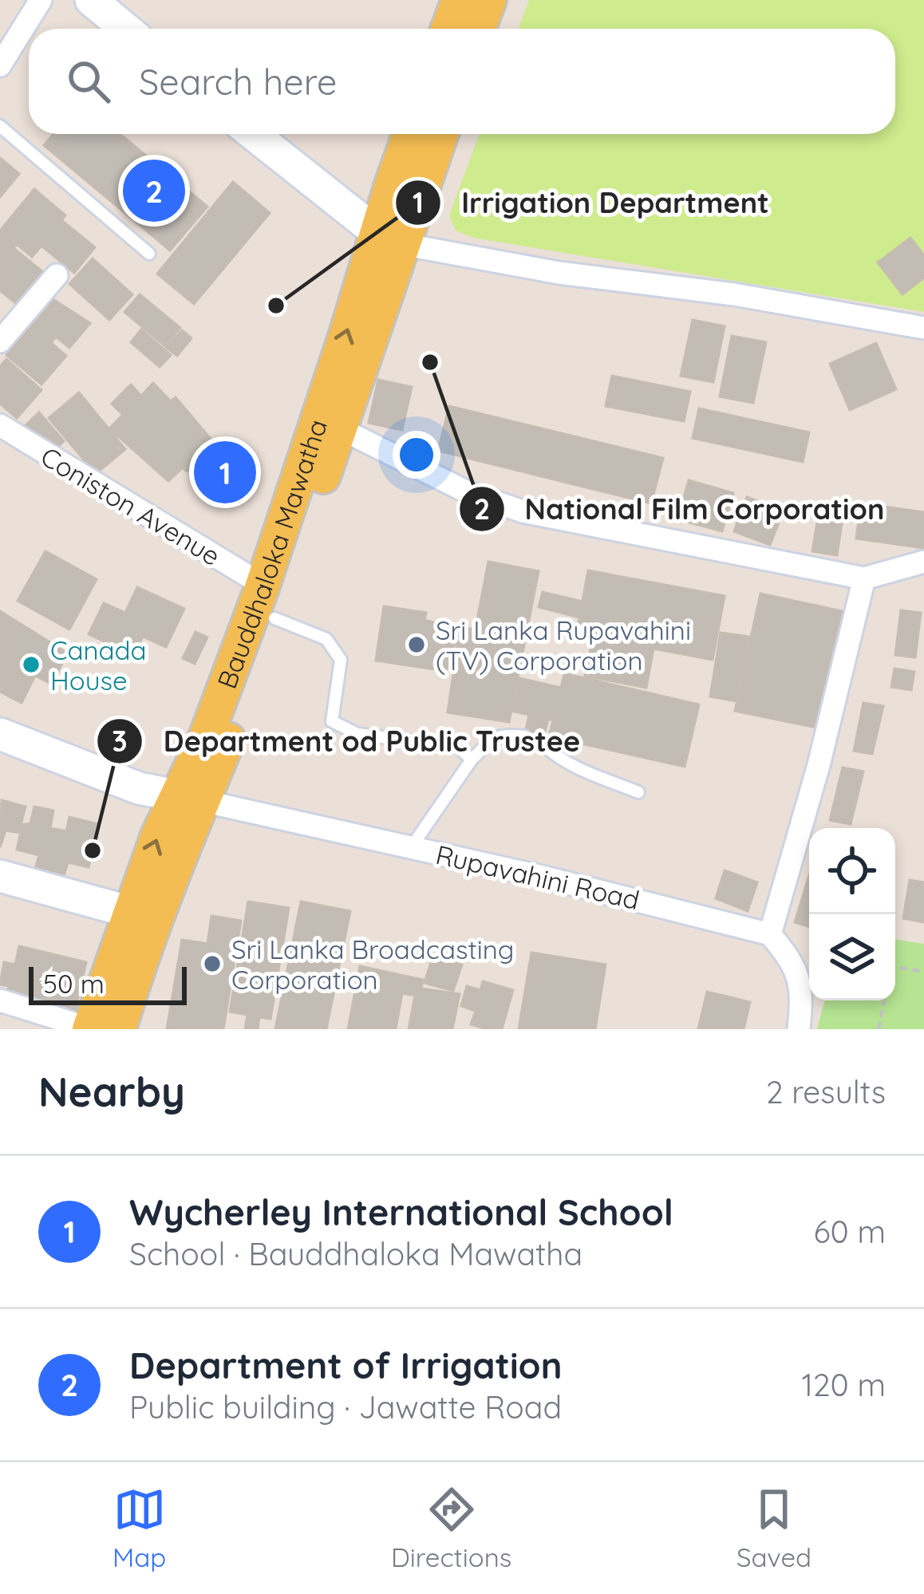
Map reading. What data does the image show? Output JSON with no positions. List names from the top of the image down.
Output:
{
  "streets": {
    "main road": ["Bauddhaloka Mawatha"],
    "street": ["Coniston Avenue", "Rupavahini Road"]
  },
  "crossings": [
    ["Coniston Avenue", "Bauddhaloka Mawatha"],
    ["Bauddhaloka Mawatha", "Rupavahini Road"]
  ],
  "places": [
    "Irrigation Department",
    "National Film Corporation",
    "Sri Lanka Rupavahini (TV) Corporation",
    "Canada House",
    "Department od Public Trustee",
    "Sri Lanka Broadcasting Corporation"
  ],
  "scale_bar": "50 m",
  "page": {
    "search": "Search here",
    "pins": ["2", "1"],
    "scale": "50 m",
    "heading": ["Nearby", "2 results"],
    "list": [
      {
        "mark": "1",
        "name": "Wycherley International School",
        "note": "School · Bauddhaloka Mawatha",
        "value": "60 m"
      },
      {
        "mark": "2",
        "name": "Department of Irrigation",
        "note": "Public building · Jawatte Road",
        "value": "120 m"
      }
    ],
    "nav": ["Map", "Directions", "Saved"]
  }
}
